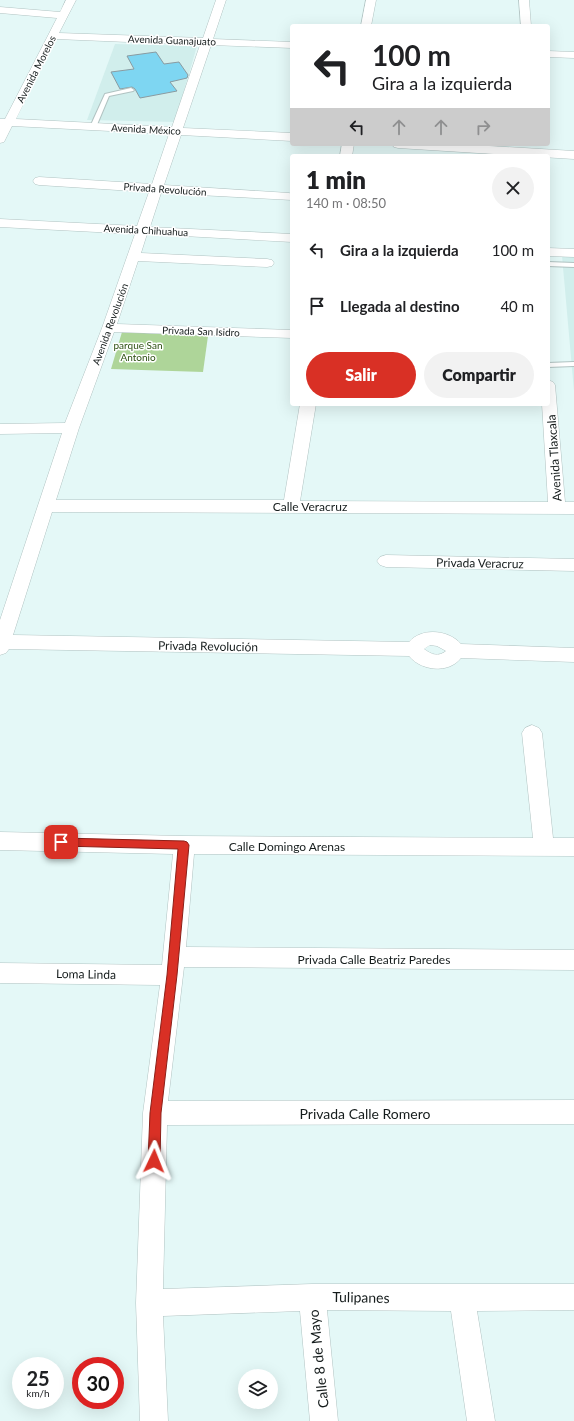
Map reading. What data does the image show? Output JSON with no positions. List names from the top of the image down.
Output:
{
  "streets": {
    "street": [
      "Avenida Guanajuato",
      "Avenida Morelos",
      "Avenida México",
      "Privada Revolución",
      "Avenida Chihuahua",
      "Avenida Revolución",
      "Privada San Isidro",
      "Avenida Tlaxcala",
      "Calle Veracruz",
      "Privada Veracruz",
      "Calle Domingo Arenas",
      "Privada Calle Beatriz Paredes",
      "Loma Linda",
      "Privada Calle Romero",
      "Tulipanes",
      "Calle 8 de Mayo"
    ]
  },
  "crossings": [
    ["Avenida Guanajuato", "Avenida Morelos"],
    ["Avenida Guanajuato", "Avenida Revolución"],
    ["Avenida Morelos", "Avenida México"],
    ["Avenida México", "Avenida Revolución"],
    ["Privada Revolución", "Avenida Revolución"],
    ["Avenida Chihuahua", "Avenida Revolución"],
    ["Avenida Revolución", "Privada San Isidro"],
    ["Avenida Revolución", "Calle Veracruz"],
    ["Avenida Tlaxcala", "Calle Veracruz"],
    ["Privada Calle Beatriz Paredes", "Loma Linda"],
    ["Tulipanes", "Calle 8 de Mayo"]
  ],
  "parks": ["parque San Antonio"],
  "page": {
    "turn": ["100 m", "Gira a la izquierda"],
    "heading": ["1 min", "140 m · 08:50"],
    "list": [
      {
        "name": "Gira a la izquierda",
        "value": "100 m"
      },
      {
        "name": "Llegada al destino",
        "value": "40 m"
      }
    ],
    "buttons": ["Salir", "Compartir"],
    "speed": "25 km/h",
    "limit": "30"
  }
}
